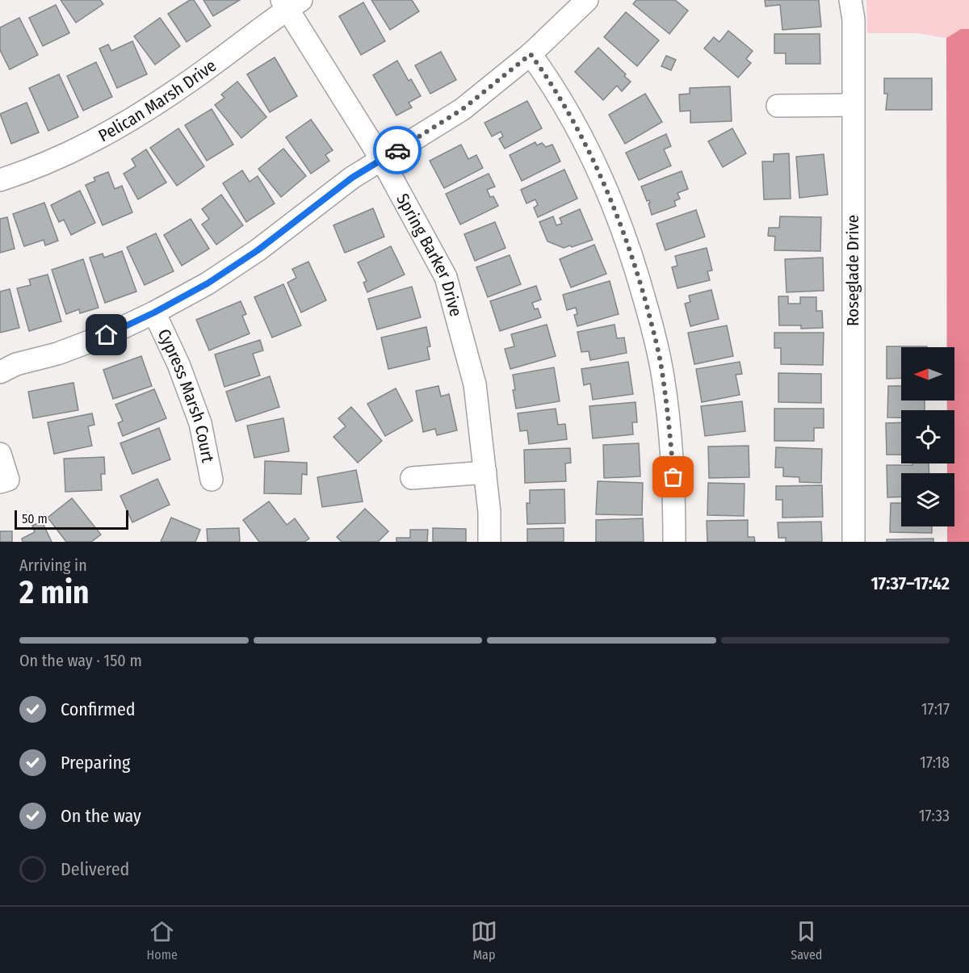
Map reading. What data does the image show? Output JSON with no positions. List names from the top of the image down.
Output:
{
  "streets": {
    "street": [
      "Pelican Marsh Drive",
      "Spring Barker Drive",
      "Roseglade Drive",
      "Cypress Marsh Court"
    ]
  },
  "crossings": [
    ["Pelican Marsh Drive", "Spring Barker Drive"]
  ],
  "scale_bar": "50 m",
  "north": "left",
  "page": {
    "scale": "50 m",
    "heading": ["2 min", "Arriving in", "17:37–17:42"],
    "bar": "On the way · 150 m",
    "list": [
      ["Confirmed", "17:17"],
      ["Preparing", "17:18"],
      ["On the way", "17:33"],
      "Delivered"
    ],
    "tabs": ["Home", "Map", "Saved"]
  }
}
